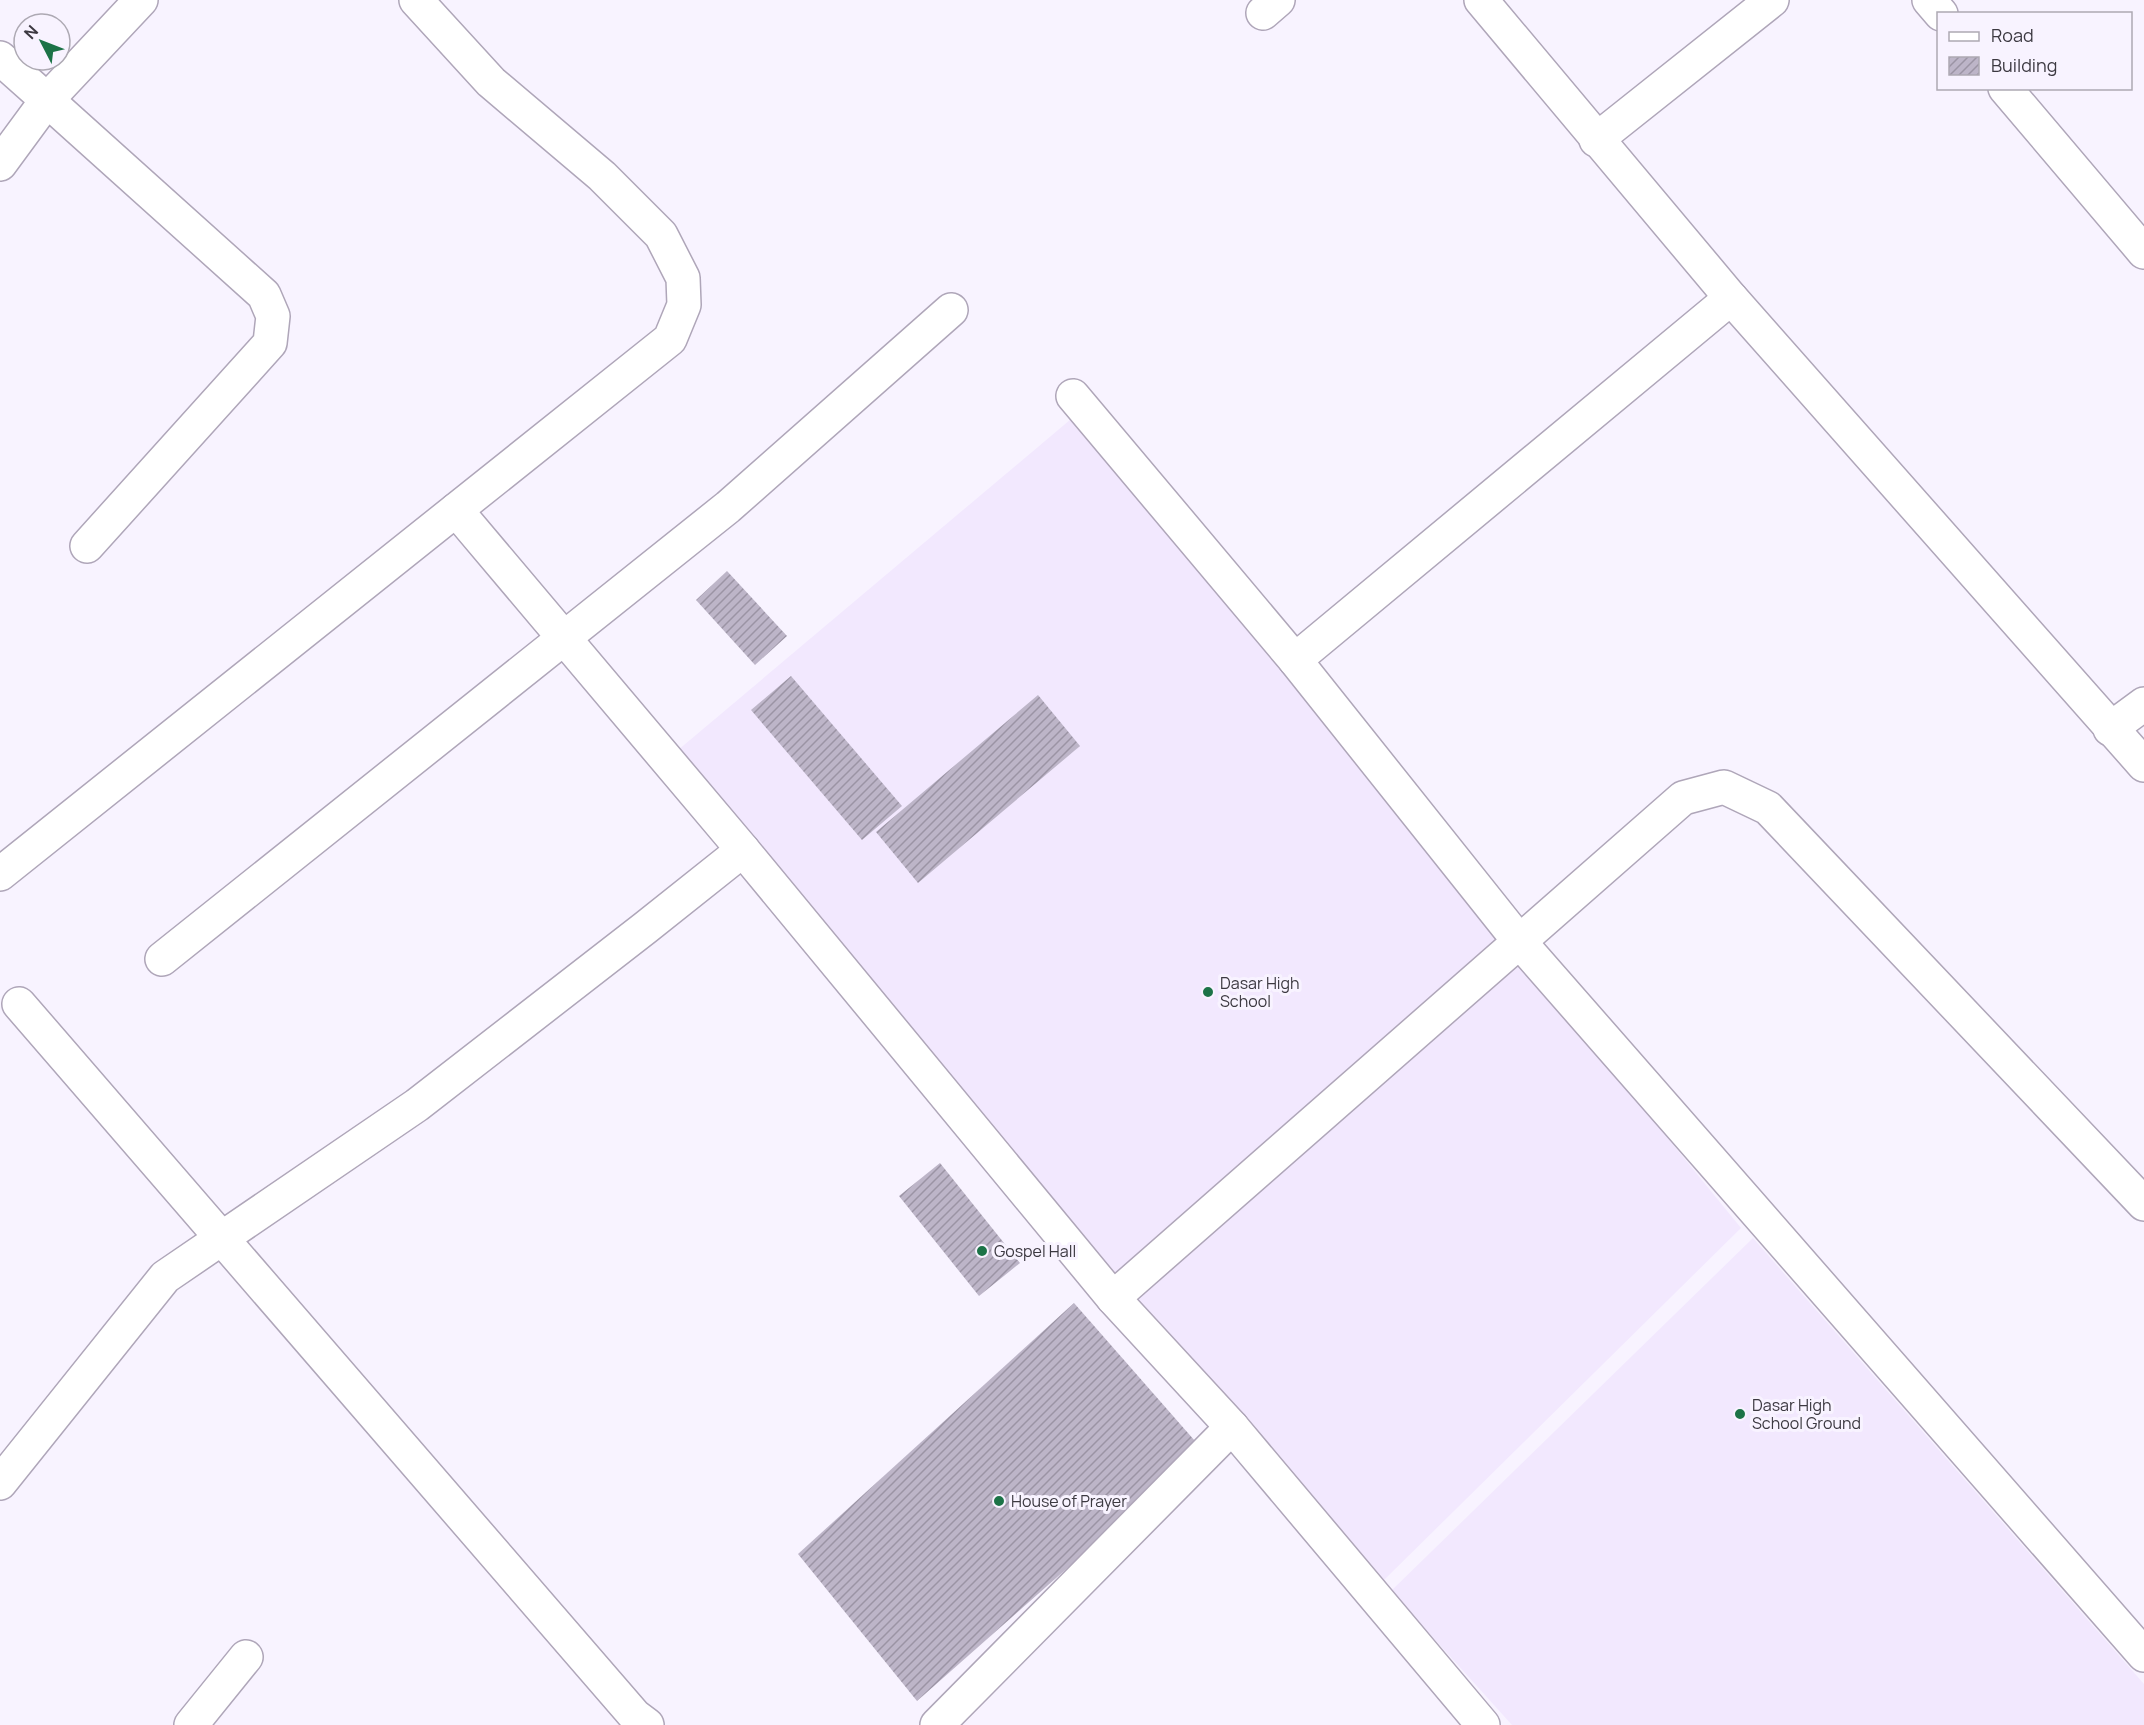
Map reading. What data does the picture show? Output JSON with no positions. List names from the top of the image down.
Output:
{
  "places": [
    "Dasar High School",
    "Gospel Hall",
    "Dasar High School Ground",
    "House of Prayer"
  ],
  "legend": ["Road", "Building"],
  "north": "top left"
}
